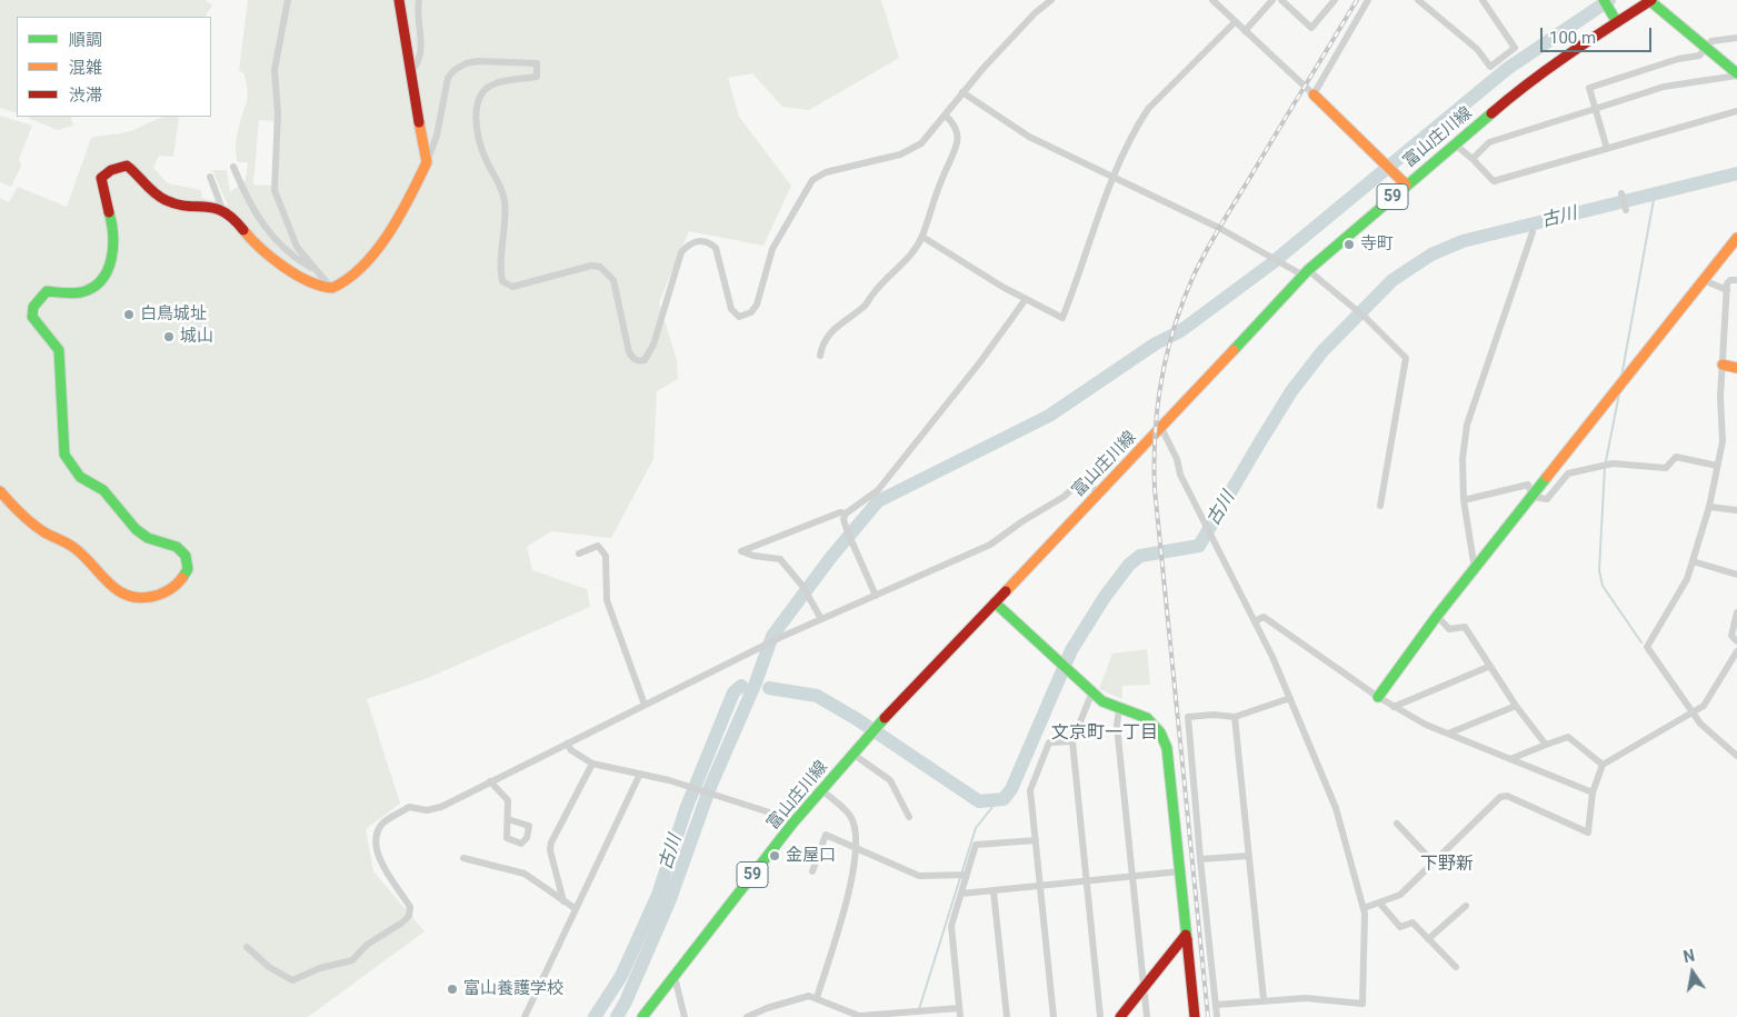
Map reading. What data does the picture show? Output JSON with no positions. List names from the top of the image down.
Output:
{
  "streets": {
    "street": ["富山庄川線", "59"]
  },
  "districts": ["文京町一丁目", "下野新"],
  "water": ["古川"],
  "places": [
    "寺町",
    "白鳥城址",
    "城山",
    "金屋口",
    "富山養護学校"
  ],
  "legend": ["順調", "混雑", "渋滞"],
  "scale_bar": "100 m",
  "north": "top"
}
